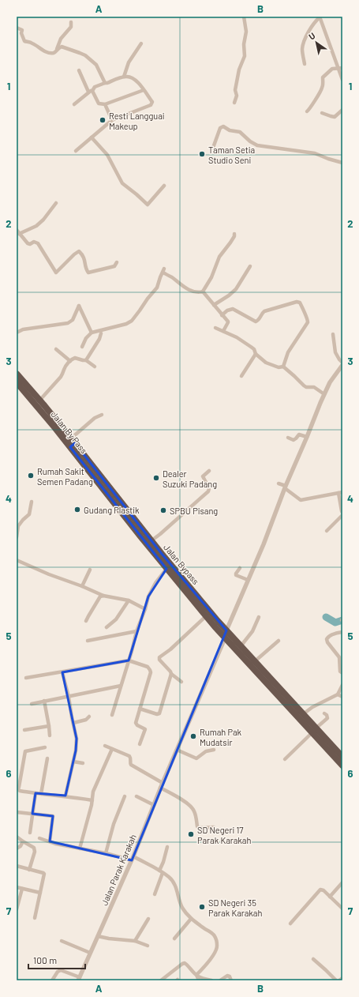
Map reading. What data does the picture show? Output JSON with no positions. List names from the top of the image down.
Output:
{
  "streets": {
    "highway": ["Jalan By Pass", "Jalan Bypass"],
    "street": ["Jalan Parak Karakah"]
  },
  "crossings": [
    ["Jalan By Pass", "Jalan Bypass"],
    ["Jalan Bypass", "Jalan Parak Karakah"]
  ],
  "places": [
    "Resti Langguai Makeup",
    "Taman Setia Studio Seni",
    "Rumah Sakit Semen Padang",
    "Dealer Suzuki Padang",
    "Gudang Plastik",
    "SPBU Pisang",
    "Rumah Pak Mudatsir",
    "SD Negeri 17 Parak Karakah",
    "SD Negeri 35 Parak Karakah"
  ],
  "scale_bar": "100 m",
  "north": "top left",
  "grid": {
    "columns": ["A", "B"],
    "rows": [
      "1",
      "2",
      "3",
      "4",
      "5",
      "6",
      "7"
    ]
  }
}
